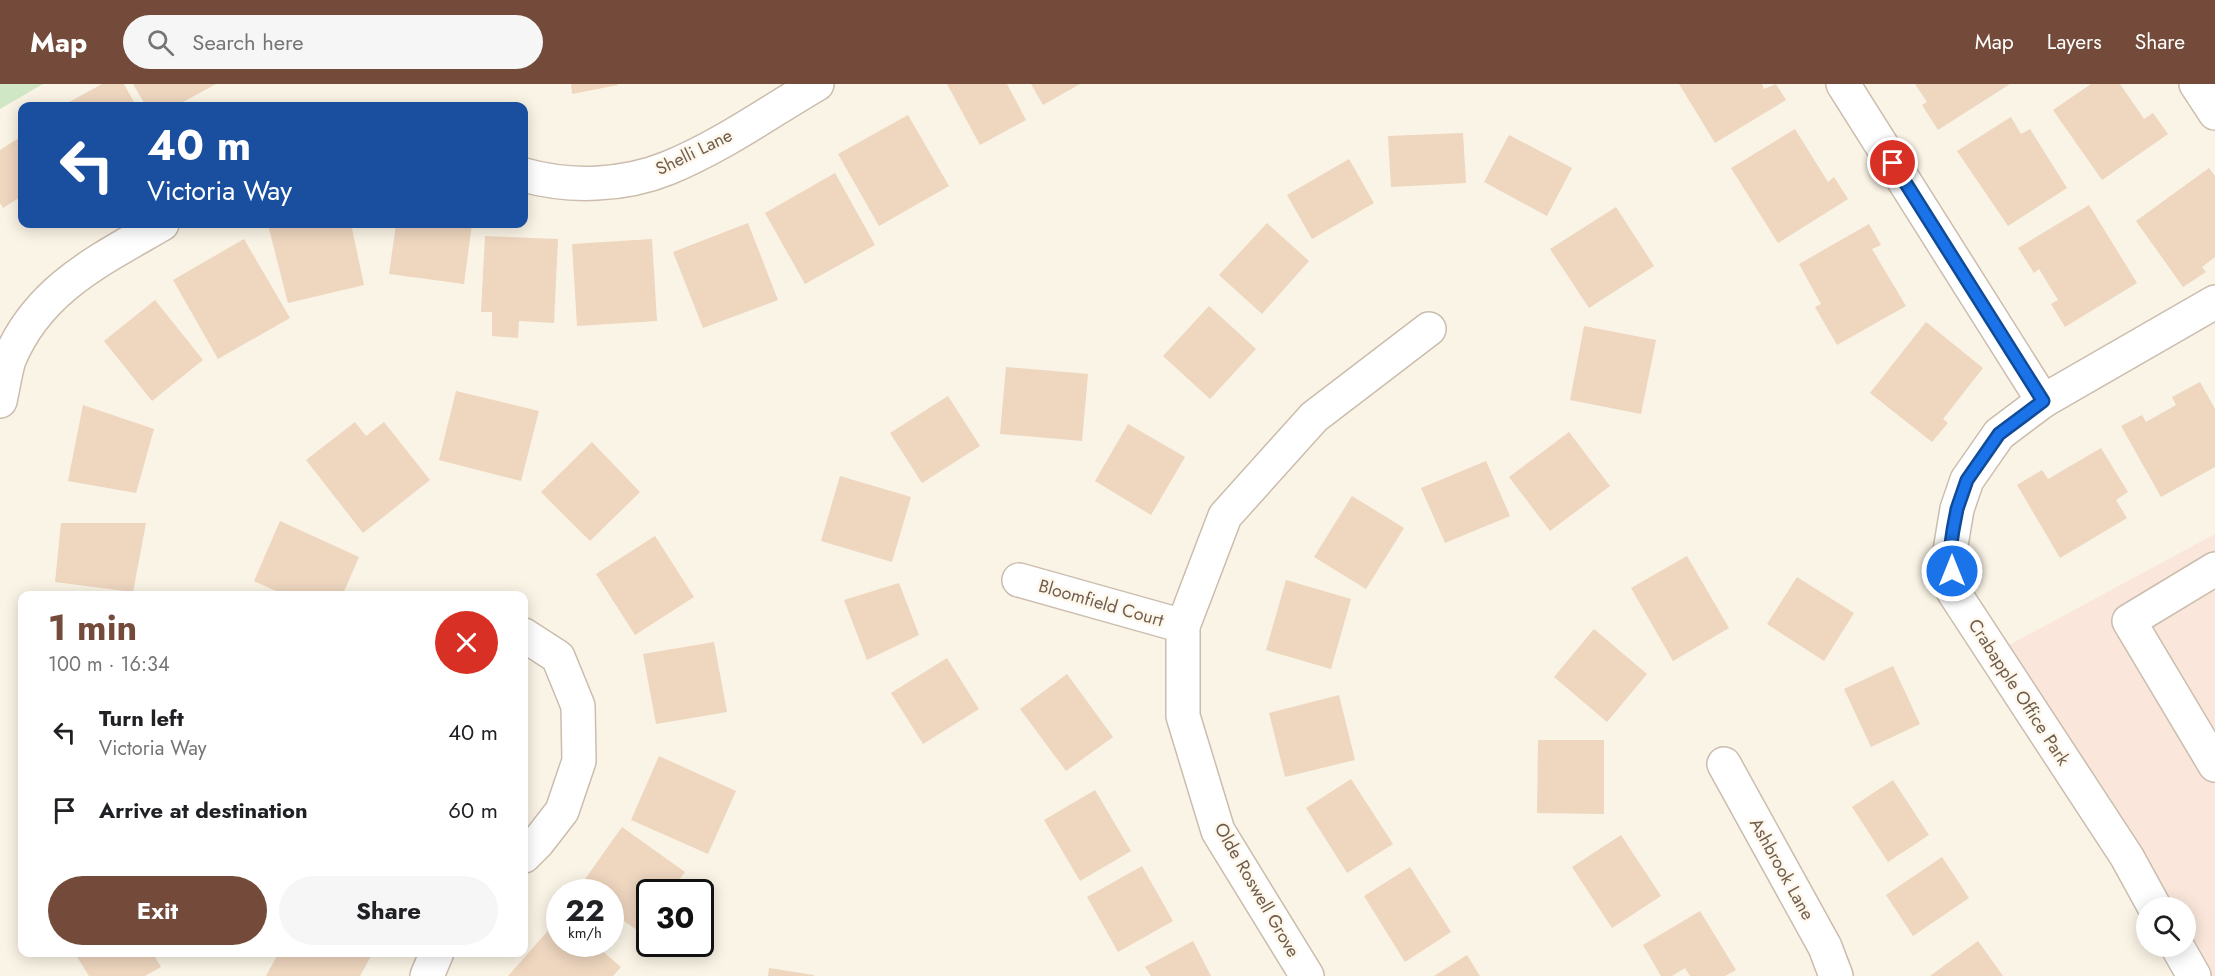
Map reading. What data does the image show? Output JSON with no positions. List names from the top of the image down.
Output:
{
  "streets": {
    "street": [
      "Shelli Lane",
      "Bloomfield Court",
      "Crabapple Office Park",
      "Ashbrook Lane",
      "Olde Roswell Grove"
    ]
  },
  "crossings": [
    ["Bloomfield Court", "Olde Roswell Grove"]
  ],
  "page": {
    "header": "Map",
    "search": "Search here",
    "nav": ["Map", "Layers", "Share"],
    "turn": ["40 m", "Victoria Way"],
    "heading": ["1 min", "100 m · 16:34"],
    "list": [
      {
        "name": "Turn left",
        "note": "Victoria Way",
        "value": "40 m"
      },
      {
        "name": "Arrive at destination",
        "value": "60 m"
      }
    ],
    "buttons": ["Exit", "Share"],
    "speed": "22 km/h",
    "limit": "30"
  }
}
